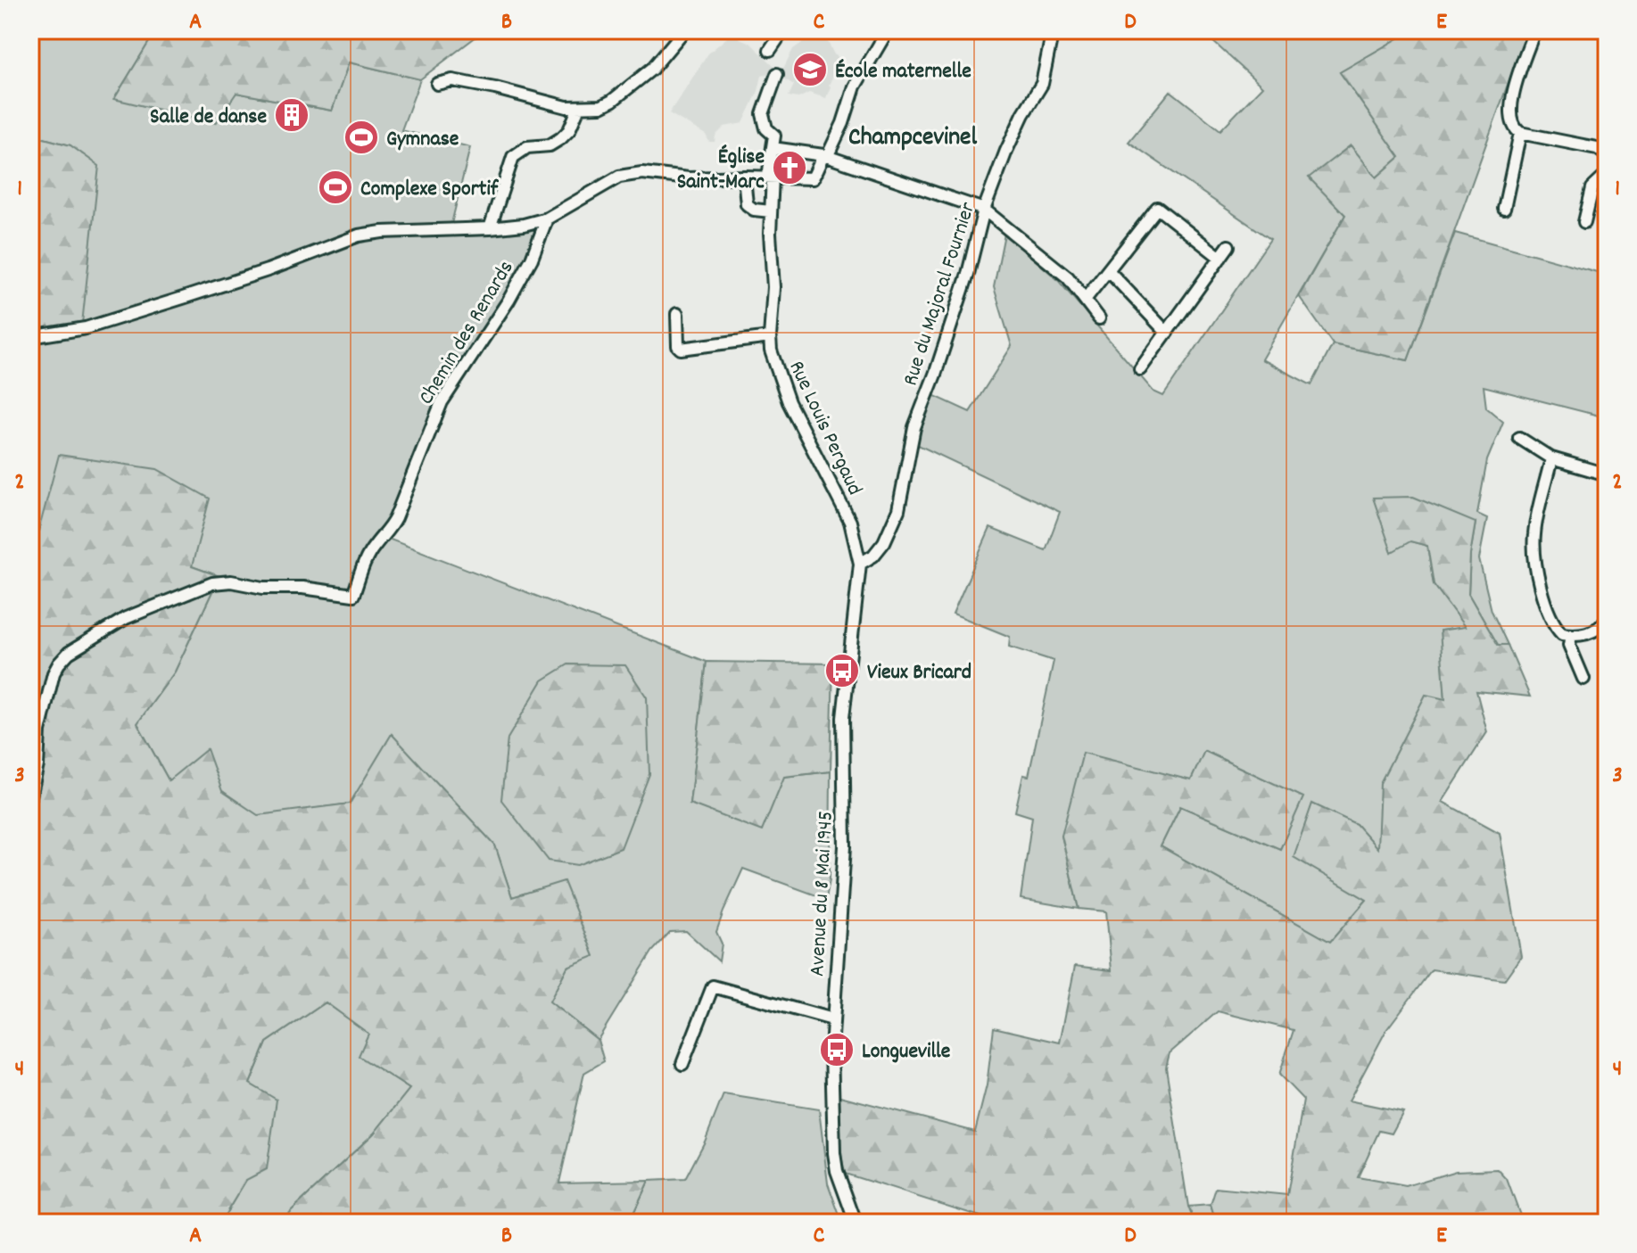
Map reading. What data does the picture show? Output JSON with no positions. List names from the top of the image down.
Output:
{
  "streets": {
    "street": [
      "Rue du Majoral Fournier",
      "Chemin des Renards",
      "Rue Louis Pergaud",
      "Avenue du 8 Mai 1945"
    ]
  },
  "crossings": [
    ["Rue du Majoral Fournier", "Rue Louis Pergaud"],
    ["Rue du Majoral Fournier", "Avenue du 8 Mai 1945"],
    ["Rue Louis Pergaud", "Avenue du 8 Mai 1945"]
  ],
  "districts": ["Champcevinel"],
  "places": {
    "school or university": ["École maternelle"],
    "building": ["Salle de danse"],
    "sports": ["Gymnase", "Complexe Sportif"],
    "church": ["Église Saint-Marc"],
    "bus stop": ["Vieux Bricard", "Longueville"]
  },
  "grid": {
    "columns": [
      "A",
      "B",
      "C",
      "D",
      "E"
    ],
    "rows": [
      "1",
      "2",
      "3",
      "4"
    ]
  }
}
